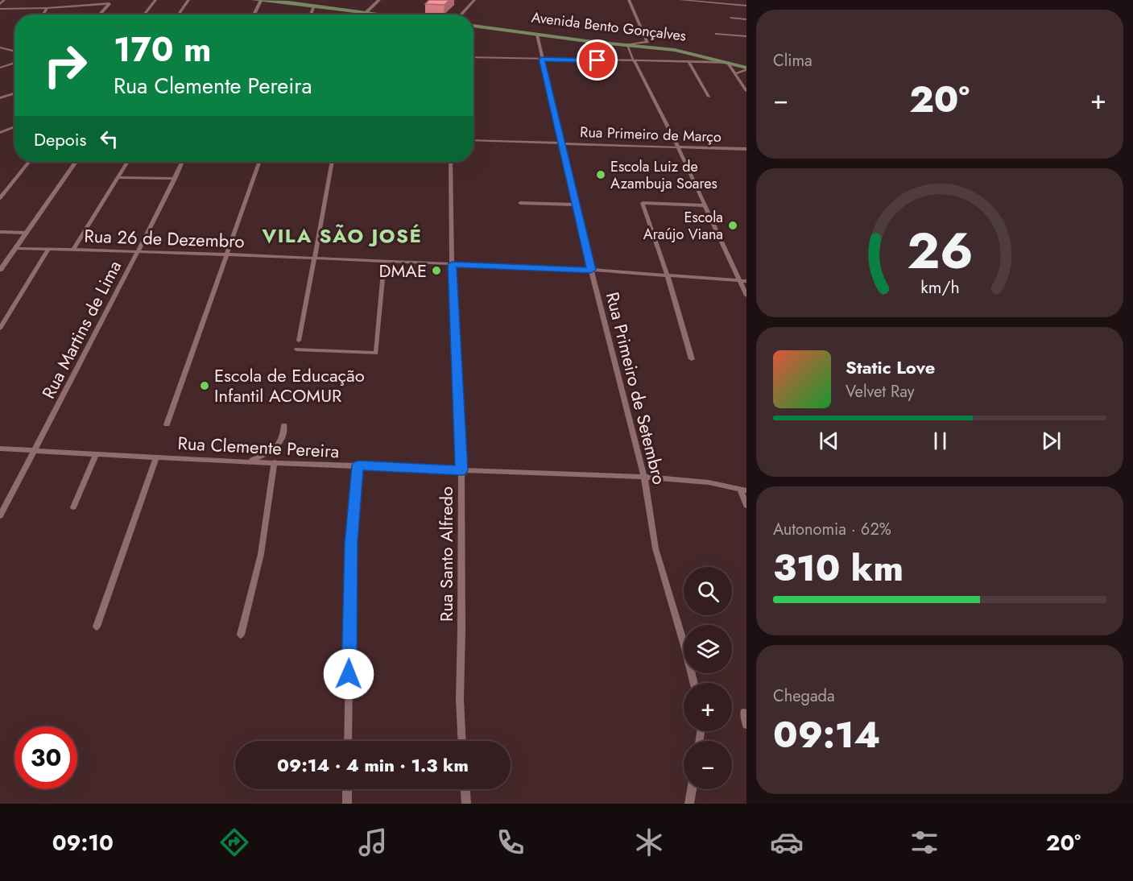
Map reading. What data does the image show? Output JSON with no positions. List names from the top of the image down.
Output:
{
  "streets": {
    "main road": ["Avenida Bento Gonçalves"],
    "street": [
      "Rua Primeiro de Março",
      "Rua 26 de Dezembro",
      "Rua Martins de Lima",
      "Rua Primeiro de Setembro",
      "Rua Clemente Pereira",
      "Rua Santo Alfredo"
    ]
  },
  "crossings": [
    ["Avenida Bento Gonçalves", "Rua Primeiro de Setembro"],
    ["Rua Primeiro de Março", "Rua Primeiro de Setembro"],
    ["Rua 26 de Dezembro", "Rua Martins de Lima"],
    ["Rua 26 de Dezembro", "Rua Primeiro de Setembro"],
    ["Rua 26 de Dezembro", "Rua Santo Alfredo"],
    ["Rua Martins de Lima", "Rua Clemente Pereira"],
    ["Rua Primeiro de Setembro", "Rua Clemente Pereira"],
    ["Rua Clemente Pereira", "Rua Santo Alfredo"]
  ],
  "districts": ["VILA SÃO JOSÉ"],
  "places": [
    "Escola Luiz de Azambuja Soares",
    "Escola Araújo Viana",
    "DMAE",
    "Escola de Educação Infantil ACOMUR"
  ],
  "page": {
    "tile": [
      "Clima",
      ["Autonomia · 62%", "310 km"],
      ["Chegada", "09:14"]
    ],
    "turn": ["170 m", "Rua Clemente Pereira"],
    "heat": ["−", "20°", "+"],
    "then": "Depois",
    "song": ["Static Love", "Velvet Ray"],
    "map_buttons": ["+", "−"],
    "limit": "30",
    "trip": "09:14 · 4 min · 1.3 km",
    "tabs": ["09:10", "20°"],
    "gauge": ["26", "km/h"]
  }
}
